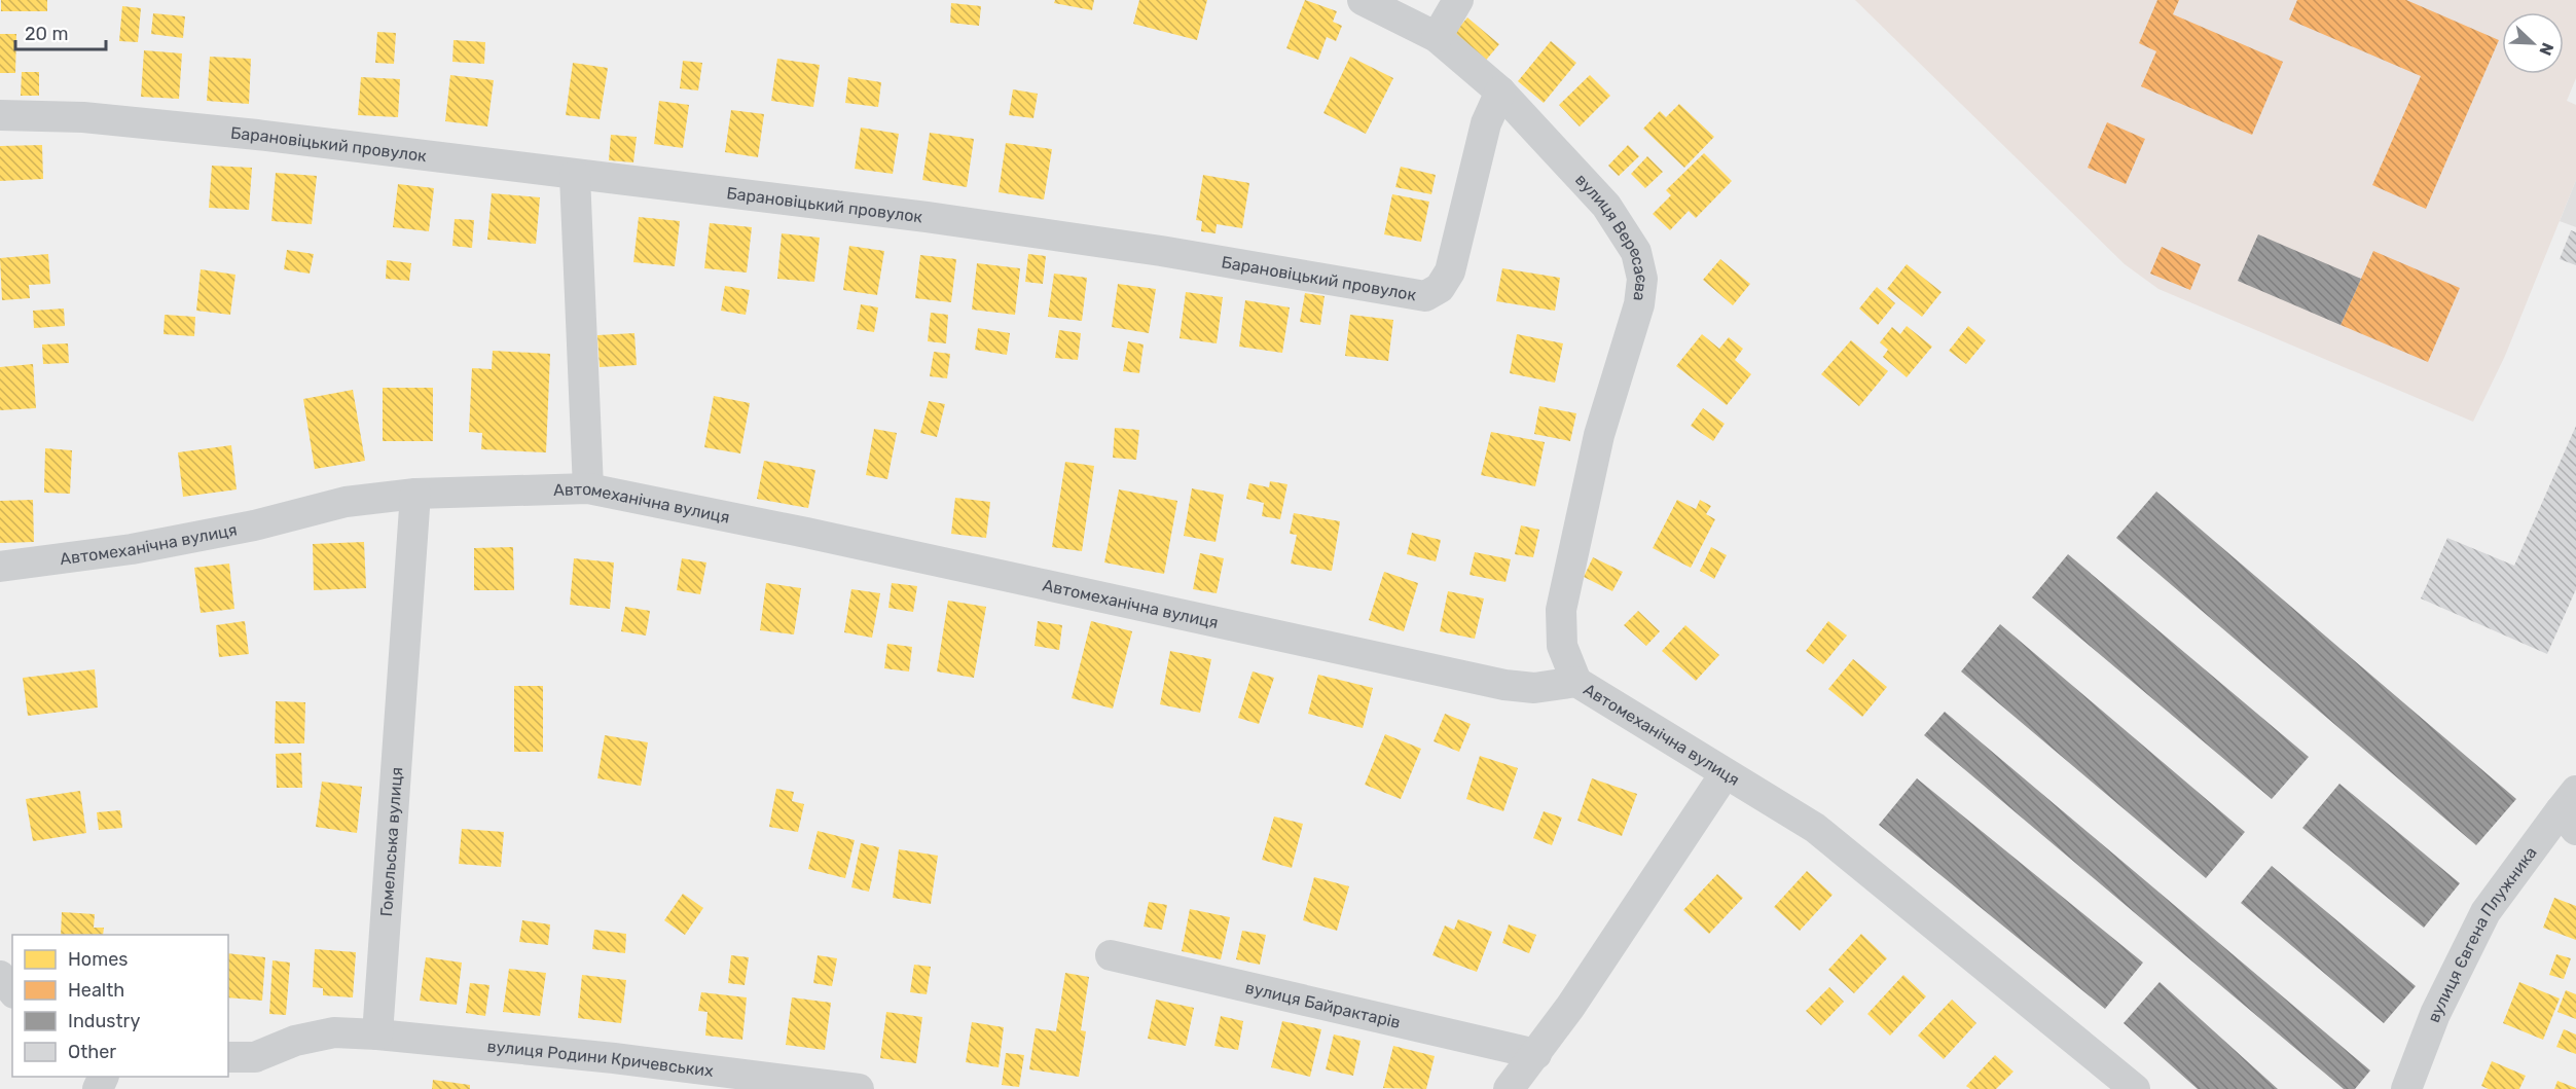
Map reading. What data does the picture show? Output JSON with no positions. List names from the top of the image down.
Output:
{
  "streets": {
    "street": [
      "Барановіцький провулок",
      "вулиця Вересаєва",
      "Автомеханічна вулиця",
      "Гомельська вулиця",
      "вулиця Євгена Плужника",
      "вулиця Байрактарів",
      "вулиця Родини Кричевських"
    ]
  },
  "crossings": [
    ["Барановіцький провулок", "вулиця Вересаєва"],
    ["вулиця Вересаєва", "Автомеханічна вулиця"],
    ["Автомеханічна вулиця", "Гомельська вулиця"],
    ["Гомельська вулиця", "вулиця Родини Кричевських"]
  ],
  "legend": [
    "Homes",
    "Health",
    "Industry",
    "Other"
  ],
  "scale_bar": "20 m",
  "north": "bottom right"
}
